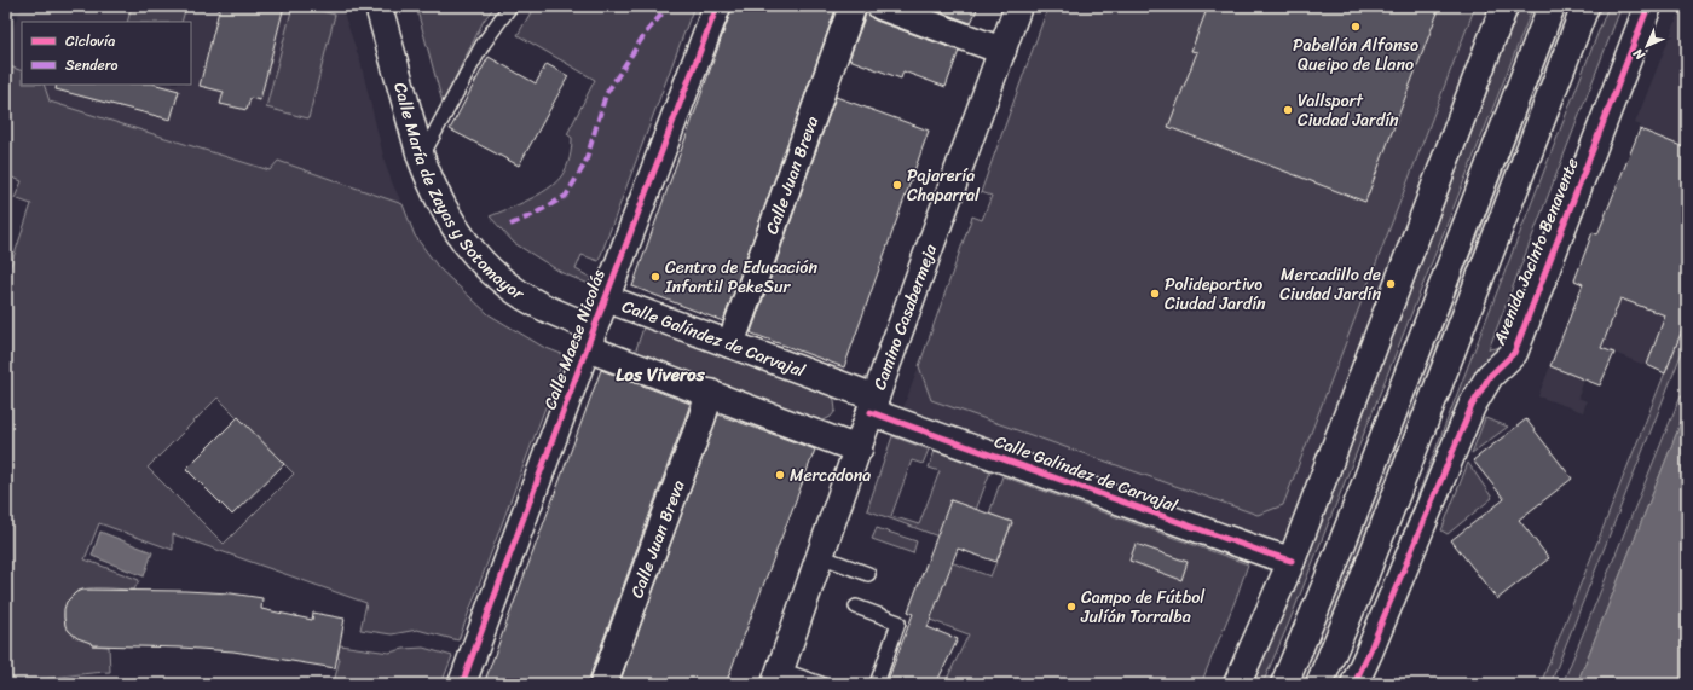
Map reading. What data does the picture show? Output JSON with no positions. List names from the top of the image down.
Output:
{
  "streets": {
    "street": [
      "Calle Juan Breva",
      "Calle María de Zayas y Sotomayor",
      "Avenida Jacinto Benavente",
      "Camino Casabermeja",
      "Calle Galíndez de Carvajal",
      "Calle Maese Nicolás"
    ]
  },
  "crossings": [
    ["Calle Juan Breva", "Calle Galíndez de Carvajal"],
    ["Calle María de Zayas y Sotomayor", "Calle Maese Nicolás"],
    ["Camino Casabermeja", "Calle Galíndez de Carvajal"],
    ["Calle Galíndez de Carvajal", "Calle Maese Nicolás"]
  ],
  "districts": ["Los Viveros"],
  "places": [
    "Pabellón Alfonso Queipo de Llano",
    "Vallsport Ciudad Jardín",
    "Pajarería Chaparral",
    "Centro de Educación Infantil PekeSur",
    "Mercadillo de Ciudad Jardín",
    "Polideportivo Ciudad Jardín",
    "Mercadona",
    "Campo de Fútbol Julíán Torralba"
  ],
  "legend": ["Ciclovía", "Sendero"],
  "north": "bottom left"
}
